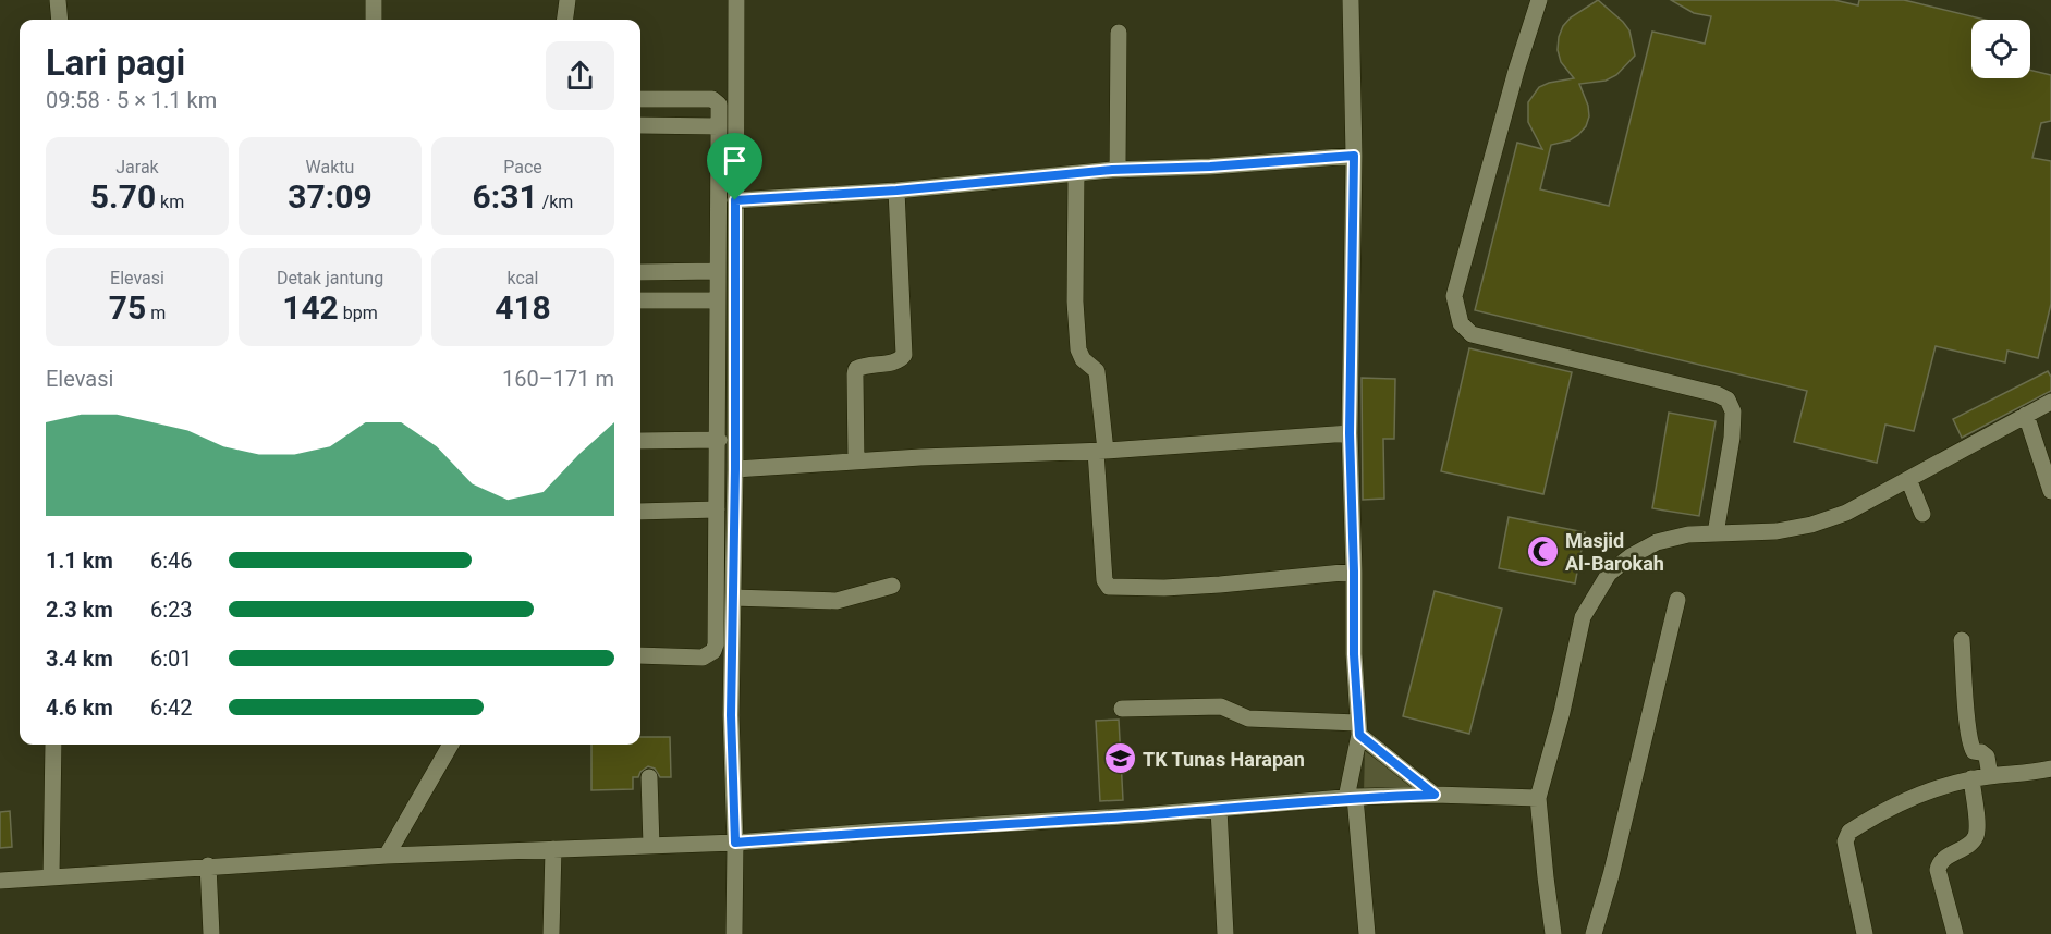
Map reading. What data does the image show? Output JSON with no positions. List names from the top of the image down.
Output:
{
  "places": {
    "mosque": ["Masjid Al-Barokah"],
    "school or university": ["TK Tunas Harapan"]
  },
  "page": {
    "heading": ["Lari pagi", "09:58 · 5 × 1.1 km"],
    "stats": [
      ["Jarak", "5.70 km"],
      ["Waktu", "37:09"],
      ["Pace", "6:31 /km"],
      ["Elevasi", "75 m"],
      ["Detak jantung", "142 bpm"],
      ["kcal", "418"]
    ],
    "chart": ["Elevasi", "160–171 m"],
    "list": [
      {
        "name": "1.1 km",
        "note": "6:46"
      },
      {
        "name": "2.3 km",
        "note": "6:23"
      },
      {
        "name": "3.4 km",
        "note": "6:01"
      },
      {
        "name": "4.6 km",
        "note": "6:42"
      }
    ]
  }
}
